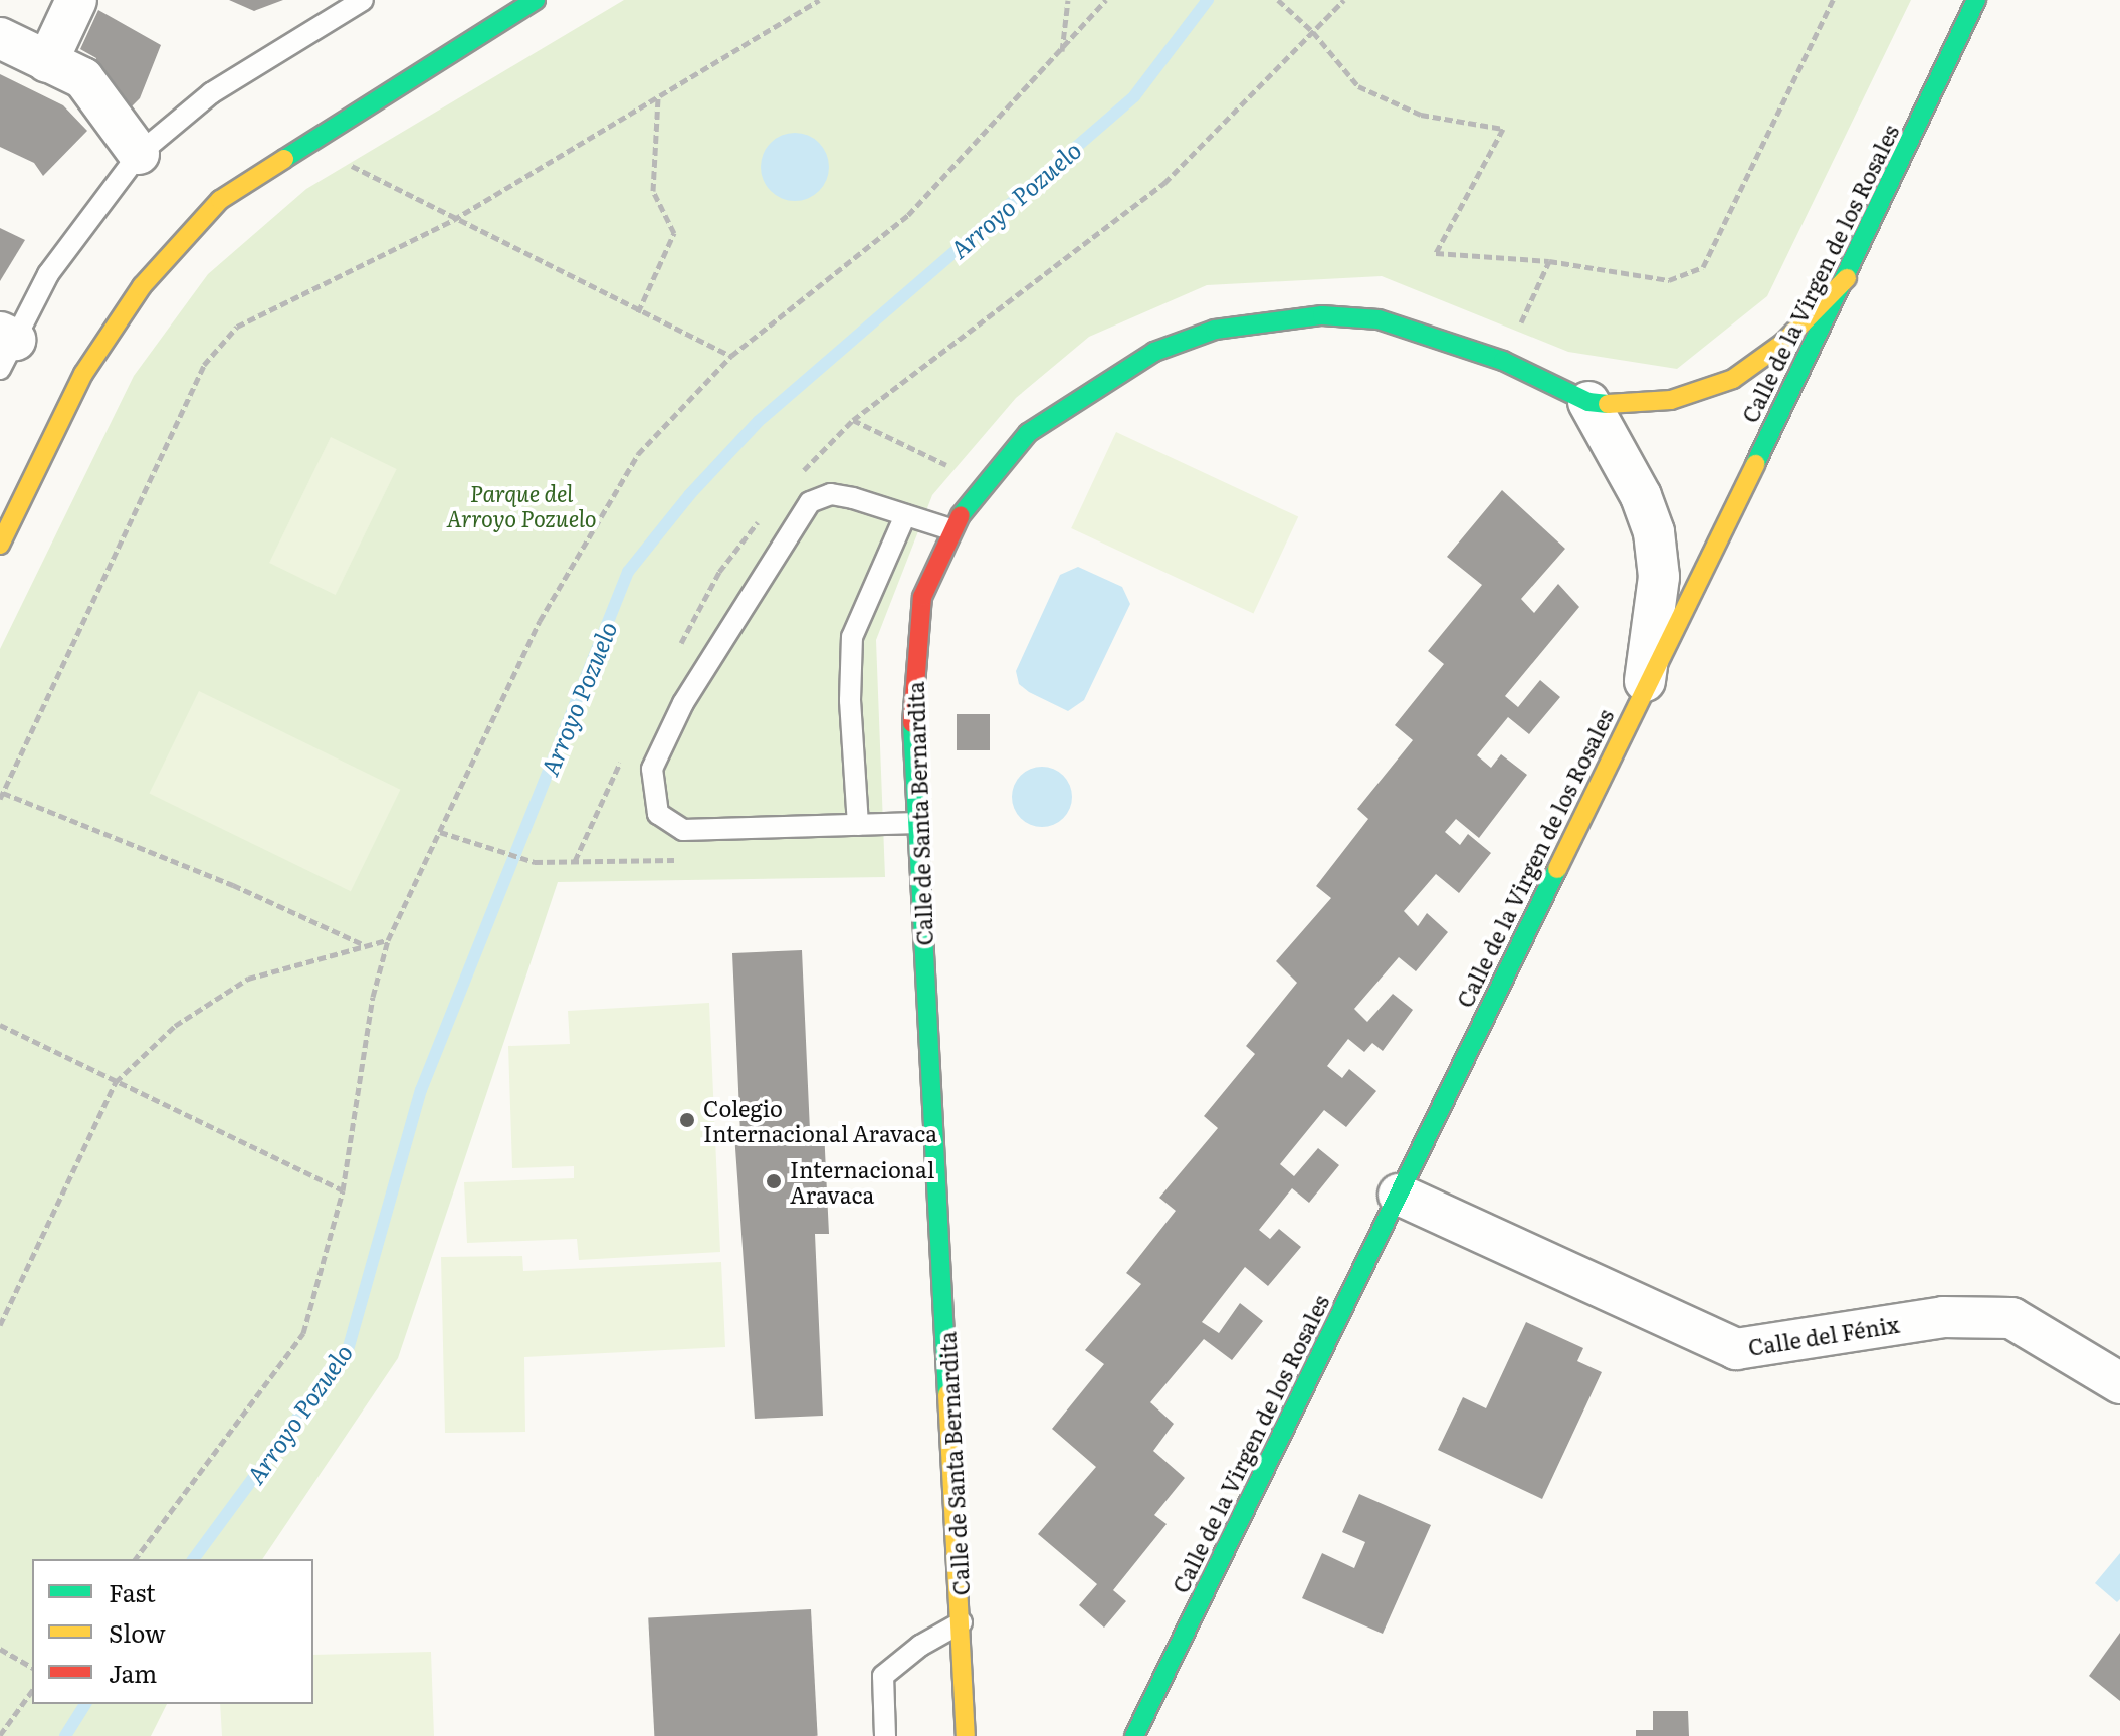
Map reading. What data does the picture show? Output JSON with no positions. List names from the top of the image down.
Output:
{
  "streets": {
    "street": ["Calle de la Virgen de los Rosales", "Calle de Santa Bernardita", "Calle del Fénix"]
  },
  "crossings": [
    ["Calle de la Virgen de los Rosales", "Calle de Santa Bernardita"],
    ["Calle de la Virgen de los Rosales", "Calle del Fénix"]
  ],
  "water": ["Arroyo Pozuelo"],
  "parks": ["Parque del Arroyo Pozuelo"],
  "places": ["Colegio Internacional Aravaca", "Internacional Aravaca"],
  "legend": ["Fast", "Slow", "Jam"]
}
